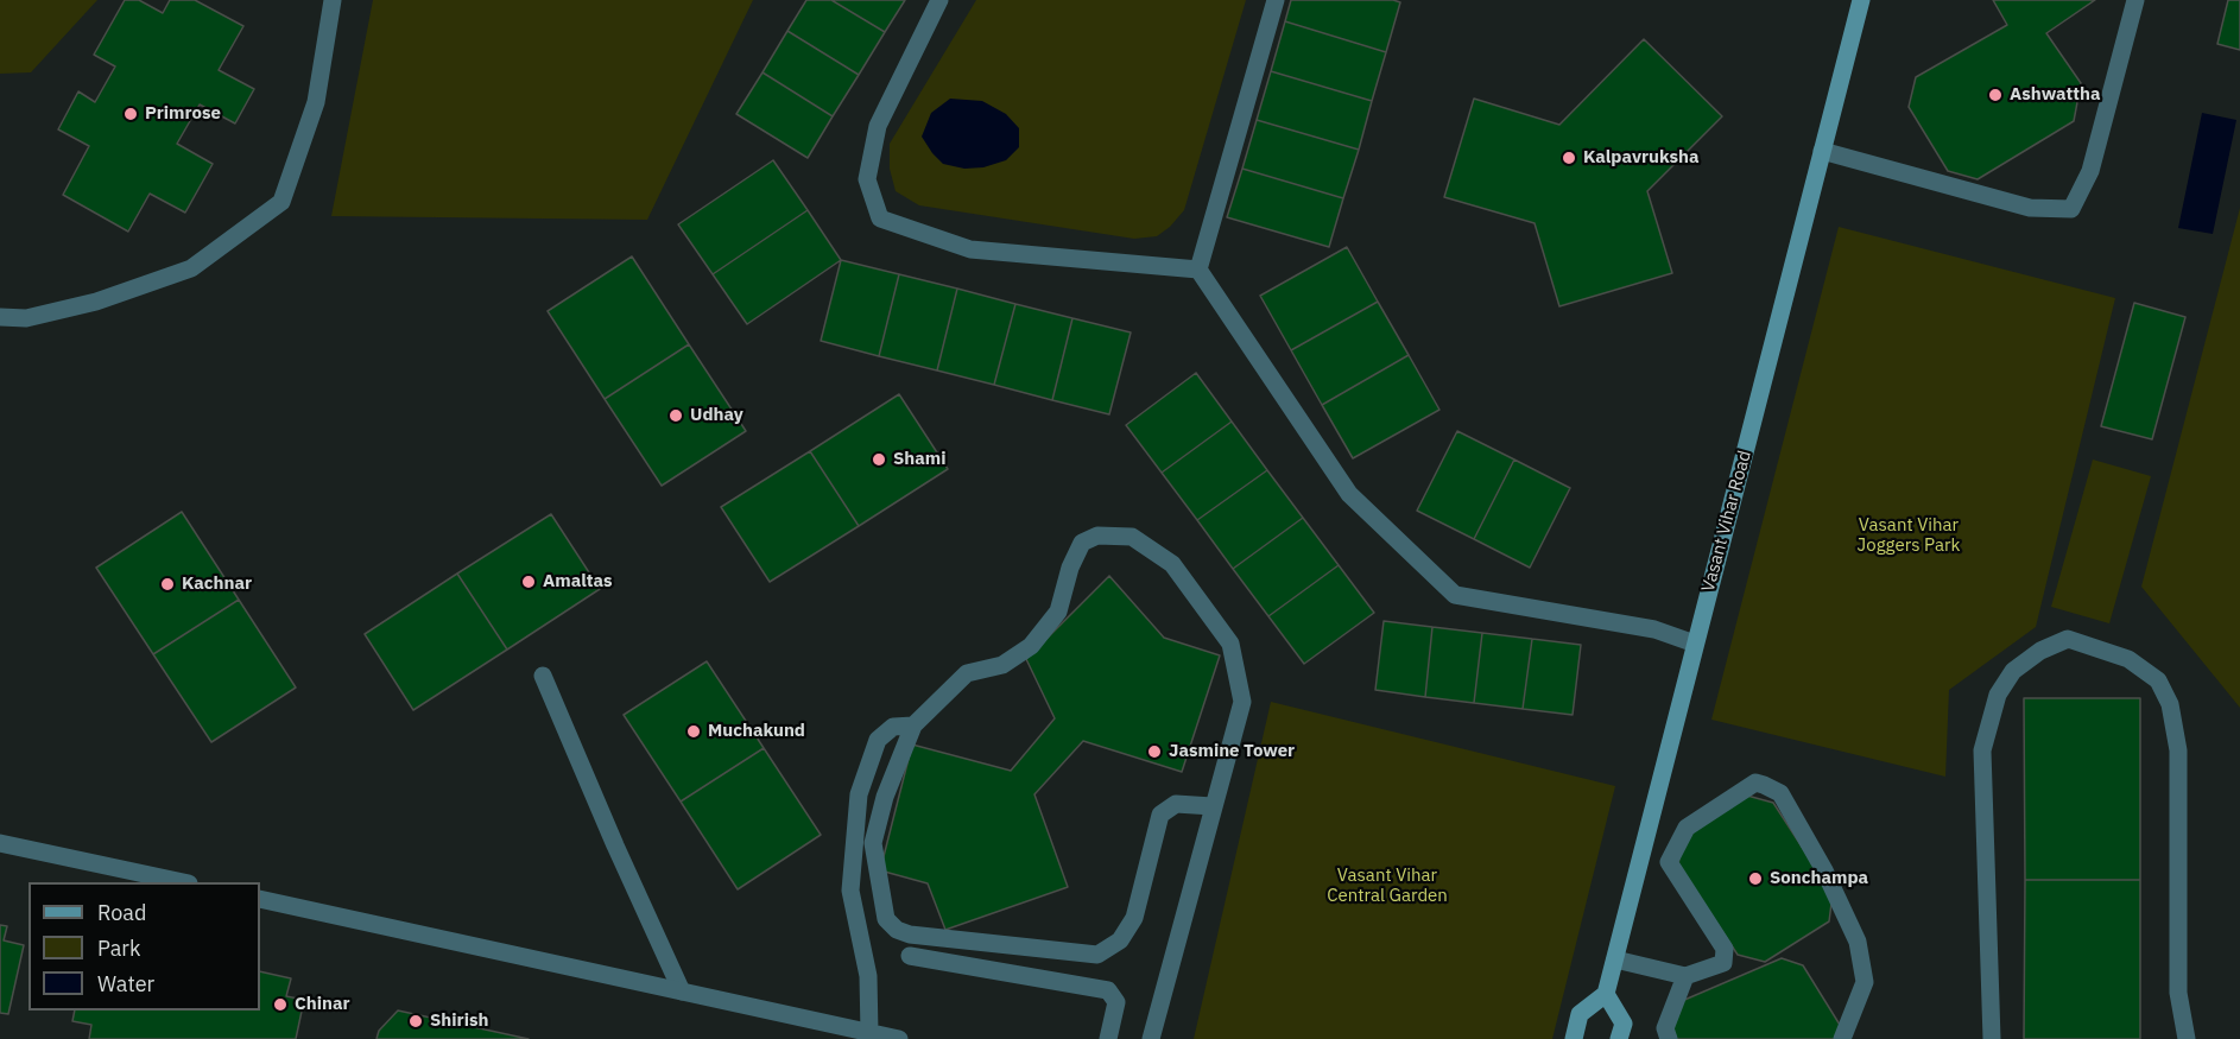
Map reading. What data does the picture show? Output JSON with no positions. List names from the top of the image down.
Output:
{
  "streets": {
    "street": ["Vasant Vihar Road"]
  },
  "parks": ["Vasant Vihar Joggers Park", "Vasant Vihar Central Garden"],
  "places": [
    "Ashwattha",
    "Primrose",
    "Kalpavruksha",
    "Udhay",
    "Shami",
    "Amaltas",
    "Kachnar",
    "Muchakund",
    "Jasmine Tower",
    "Sonchampa",
    "Chinar",
    "Shirish"
  ],
  "legend": ["Road", "Park", "Water"]
}
